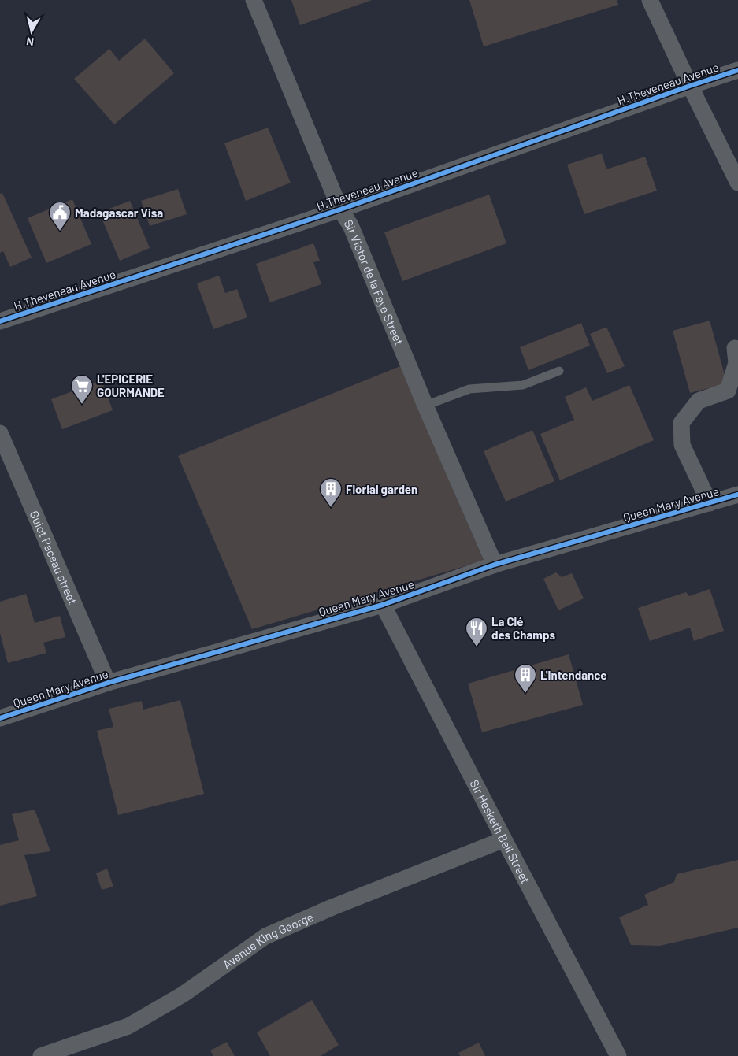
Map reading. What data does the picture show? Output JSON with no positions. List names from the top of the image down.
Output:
{
  "streets": {
    "street": [
      "H.Theveneau Avenue",
      "Sir Victor de la Faye Street",
      "Queen Mary Avenue",
      "Guiot Paceau street",
      "Sir Hesketh Bell Street",
      "Avenue King George"
    ]
  },
  "crossings": [
    ["H.Theveneau Avenue", "Sir Victor de la Faye Street"],
    ["Sir Victor de la Faye Street", "Queen Mary Avenue"],
    ["Queen Mary Avenue", "Guiot Paceau street"],
    ["Queen Mary Avenue", "Sir Hesketh Bell Street"],
    ["Sir Hesketh Bell Street", "Avenue King George"]
  ],
  "places": {
    "public building": ["Madagascar Visa"],
    "supermarket": ["L'EPICERIE GOURMANDE"],
    "building": ["Florial garden", "L'Intendance"],
    "restaurant": ["La Clé des Champs"]
  },
  "north": "bottom"
}
